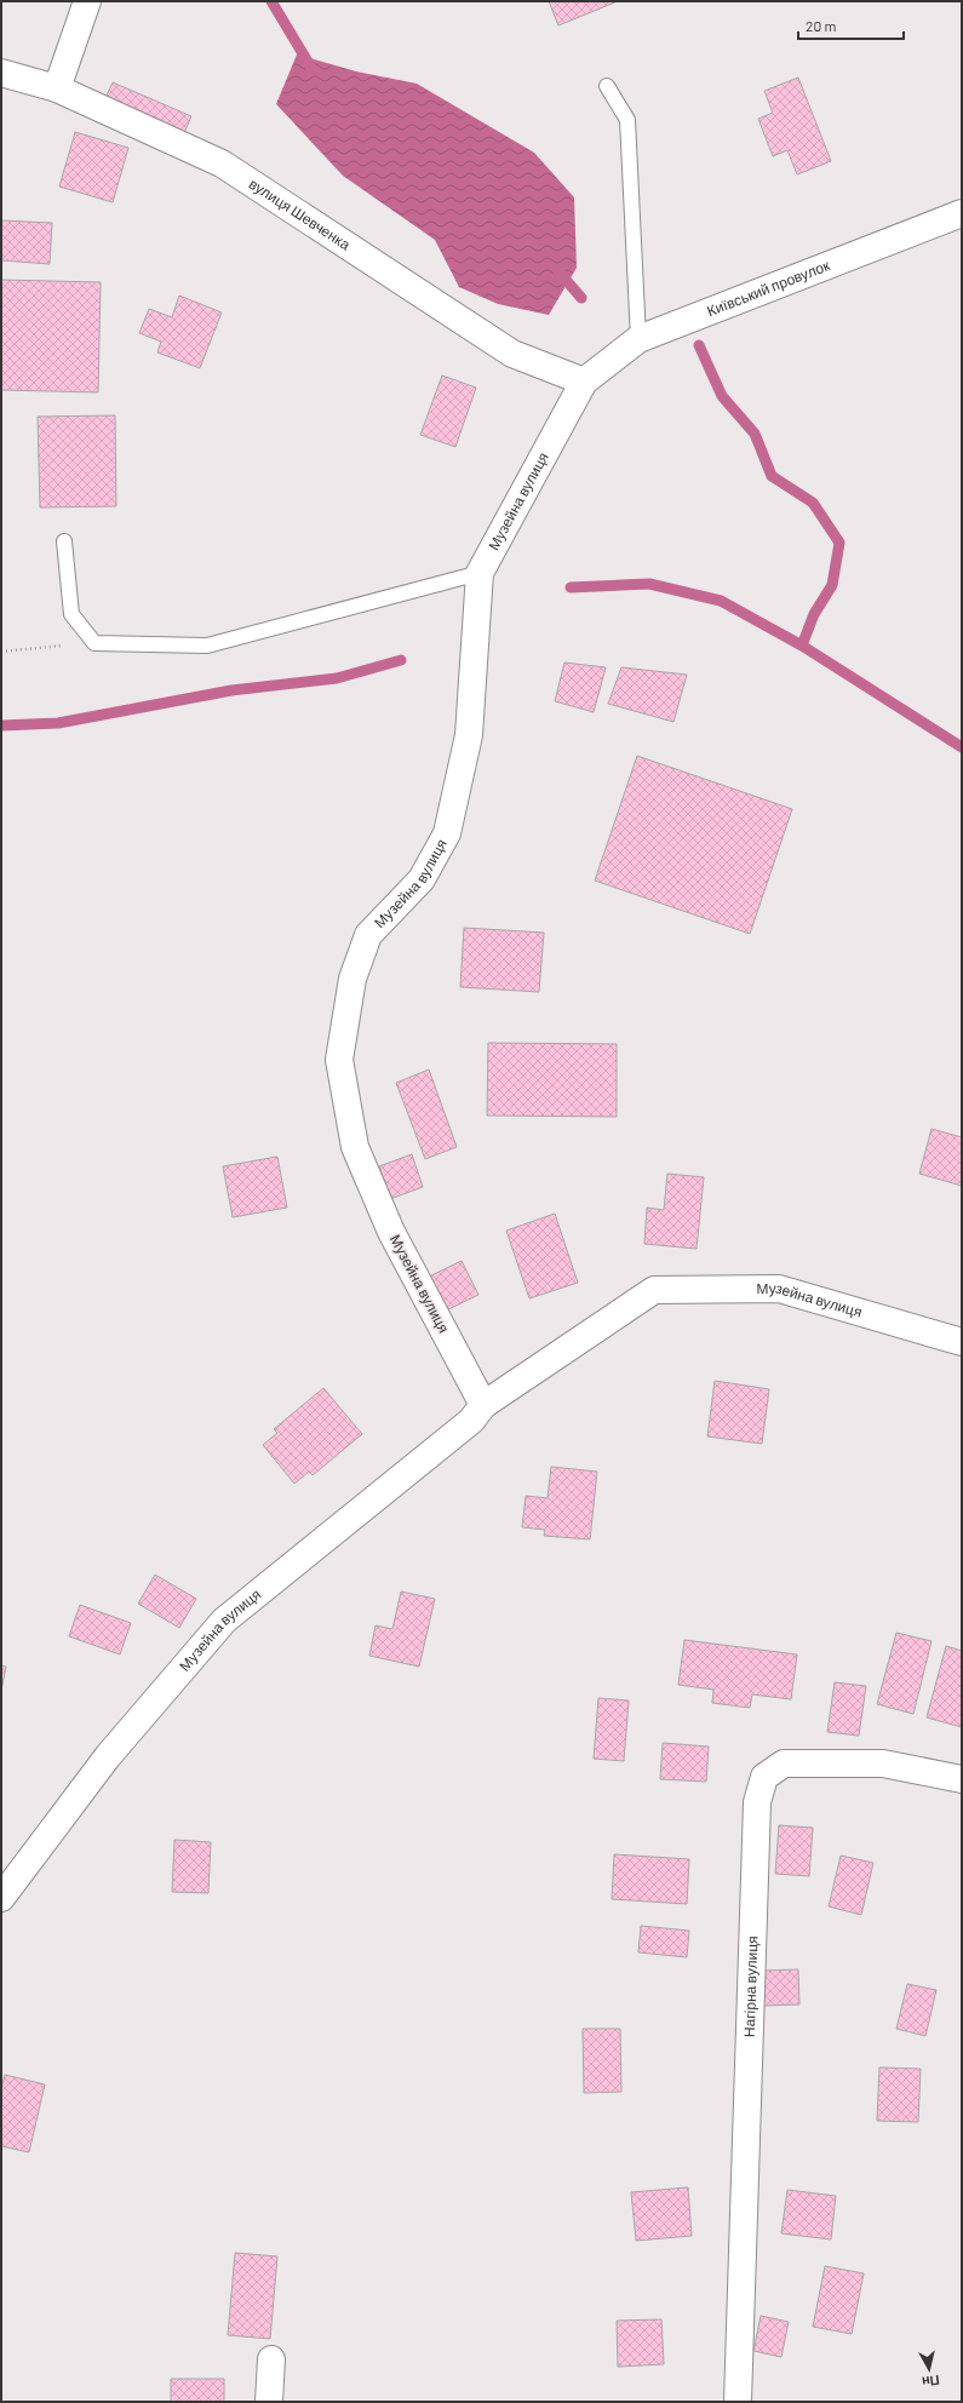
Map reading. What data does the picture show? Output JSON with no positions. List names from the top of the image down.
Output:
{
  "streets": {
    "street": [
      "вулиця Шевченка",
      "Київський провулок",
      "Музейна вулиця",
      "Нагірна вулиця"
    ]
  },
  "crossings": [
    ["вулиця Шевченка", "Київський провулок"],
    ["вулиця Шевченка", "Музейна вулиця"],
    ["Київський провулок", "Музейна вулиця"]
  ],
  "scale_bar": "20 m",
  "north": "bottom"
}
